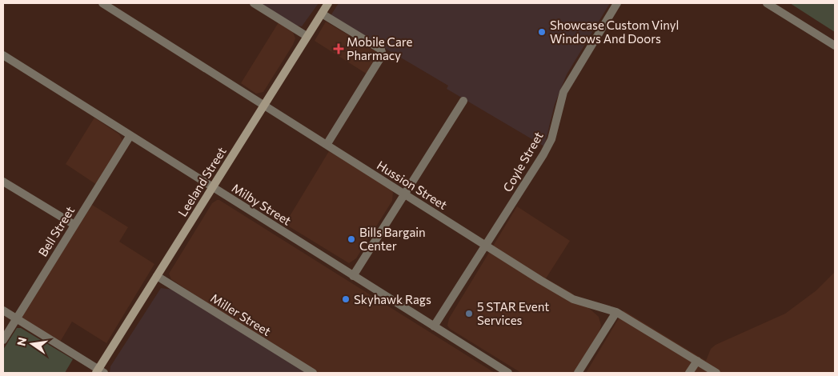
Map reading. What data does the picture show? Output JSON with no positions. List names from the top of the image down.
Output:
{
  "streets": {
    "main road": ["Leeland Street"],
    "street": [
      "Coyle Street",
      "Hussion Street",
      "Milby Street",
      "Bell Street",
      "Miller Street"
    ]
  },
  "crossings": [
    ["Coyle Street", "Hussion Street"],
    ["Coyle Street", "Milby Street"],
    ["Leeland Street", "Hussion Street"],
    ["Leeland Street", "Milby Street"],
    ["Leeland Street", "Miller Street"],
    ["Milby Street", "Bell Street"]
  ],
  "places": {
    "other": [
      "Showcase Custom Vinyl Windows And Doors",
      "Bills Bargain Center",
      "Skyhawk Rags",
      "5 STAR Event Services"
    ],
    "health": ["Mobile Care Pharmacy"]
  },
  "north": "left"
}
